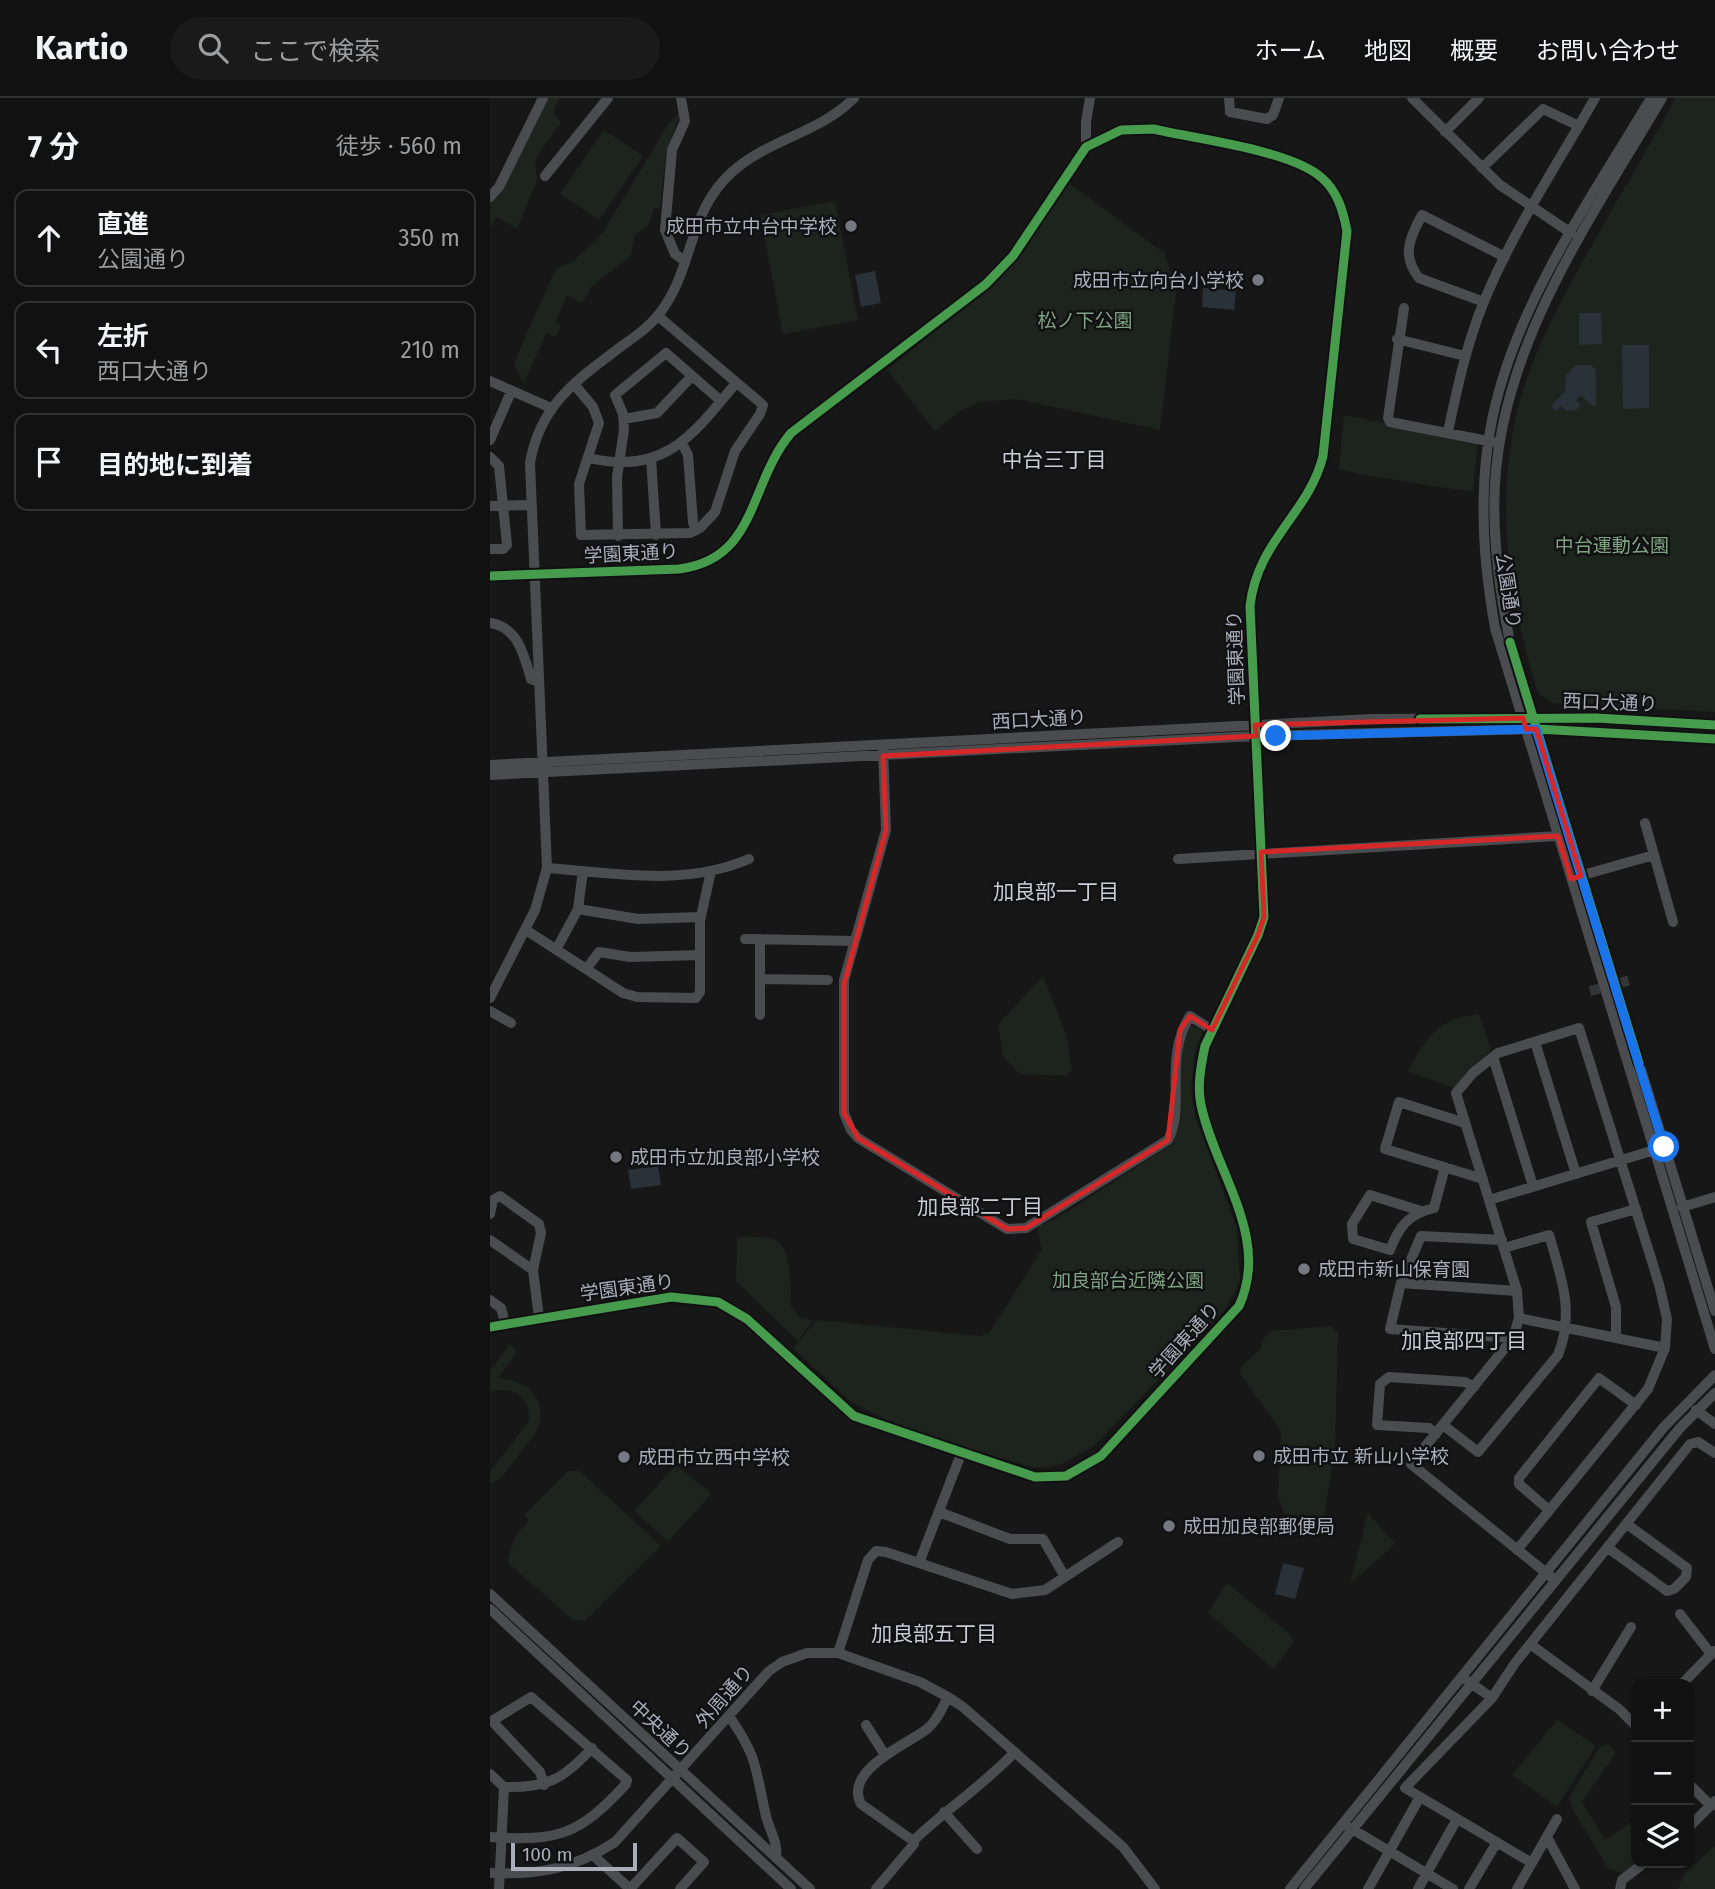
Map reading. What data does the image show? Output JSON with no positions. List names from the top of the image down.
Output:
{
  "streets": {
    "street": [
      "学園東通り",
      "公園通り",
      "西口大通り",
      "外周通り",
      "中央通り"
    ]
  },
  "crossings": [
    ["学園東通り", "西口大通り"],
    ["公園通り", "西口大通り"],
    ["外周通り", "中央通り"]
  ],
  "districts": [
    "中台三丁目",
    "加良部一丁目",
    "加良部二丁目",
    "加良部四丁目",
    "加良部五丁目"
  ],
  "parks": ["松ノ下公園", "中台運動公園", "加良部台近隣公園"],
  "places": [
    "成田市立中台中学校",
    "成田市立向台小学校",
    "成田市立加良部小学校",
    "成田市新山保育園",
    "成田市立 新山小学校",
    "成田市立西中学校",
    "成田加良部郵便局"
  ],
  "scale_bar": "100 m",
  "page": {
    "header": "Kartio",
    "search": "ここで検索",
    "nav": [
      "ホーム",
      "地図",
      "概要",
      "お問い合わせ"
    ],
    "heading": ["7 分", "徒歩 · 560 m"],
    "list": [
      ["直進", "公園通り", "350 m"],
      ["左折", "西口大通り", "210 m"],
      "目的地に到着"
    ],
    "map_buttons": ["+", "−"],
    "scale": "100 m"
  }
}
